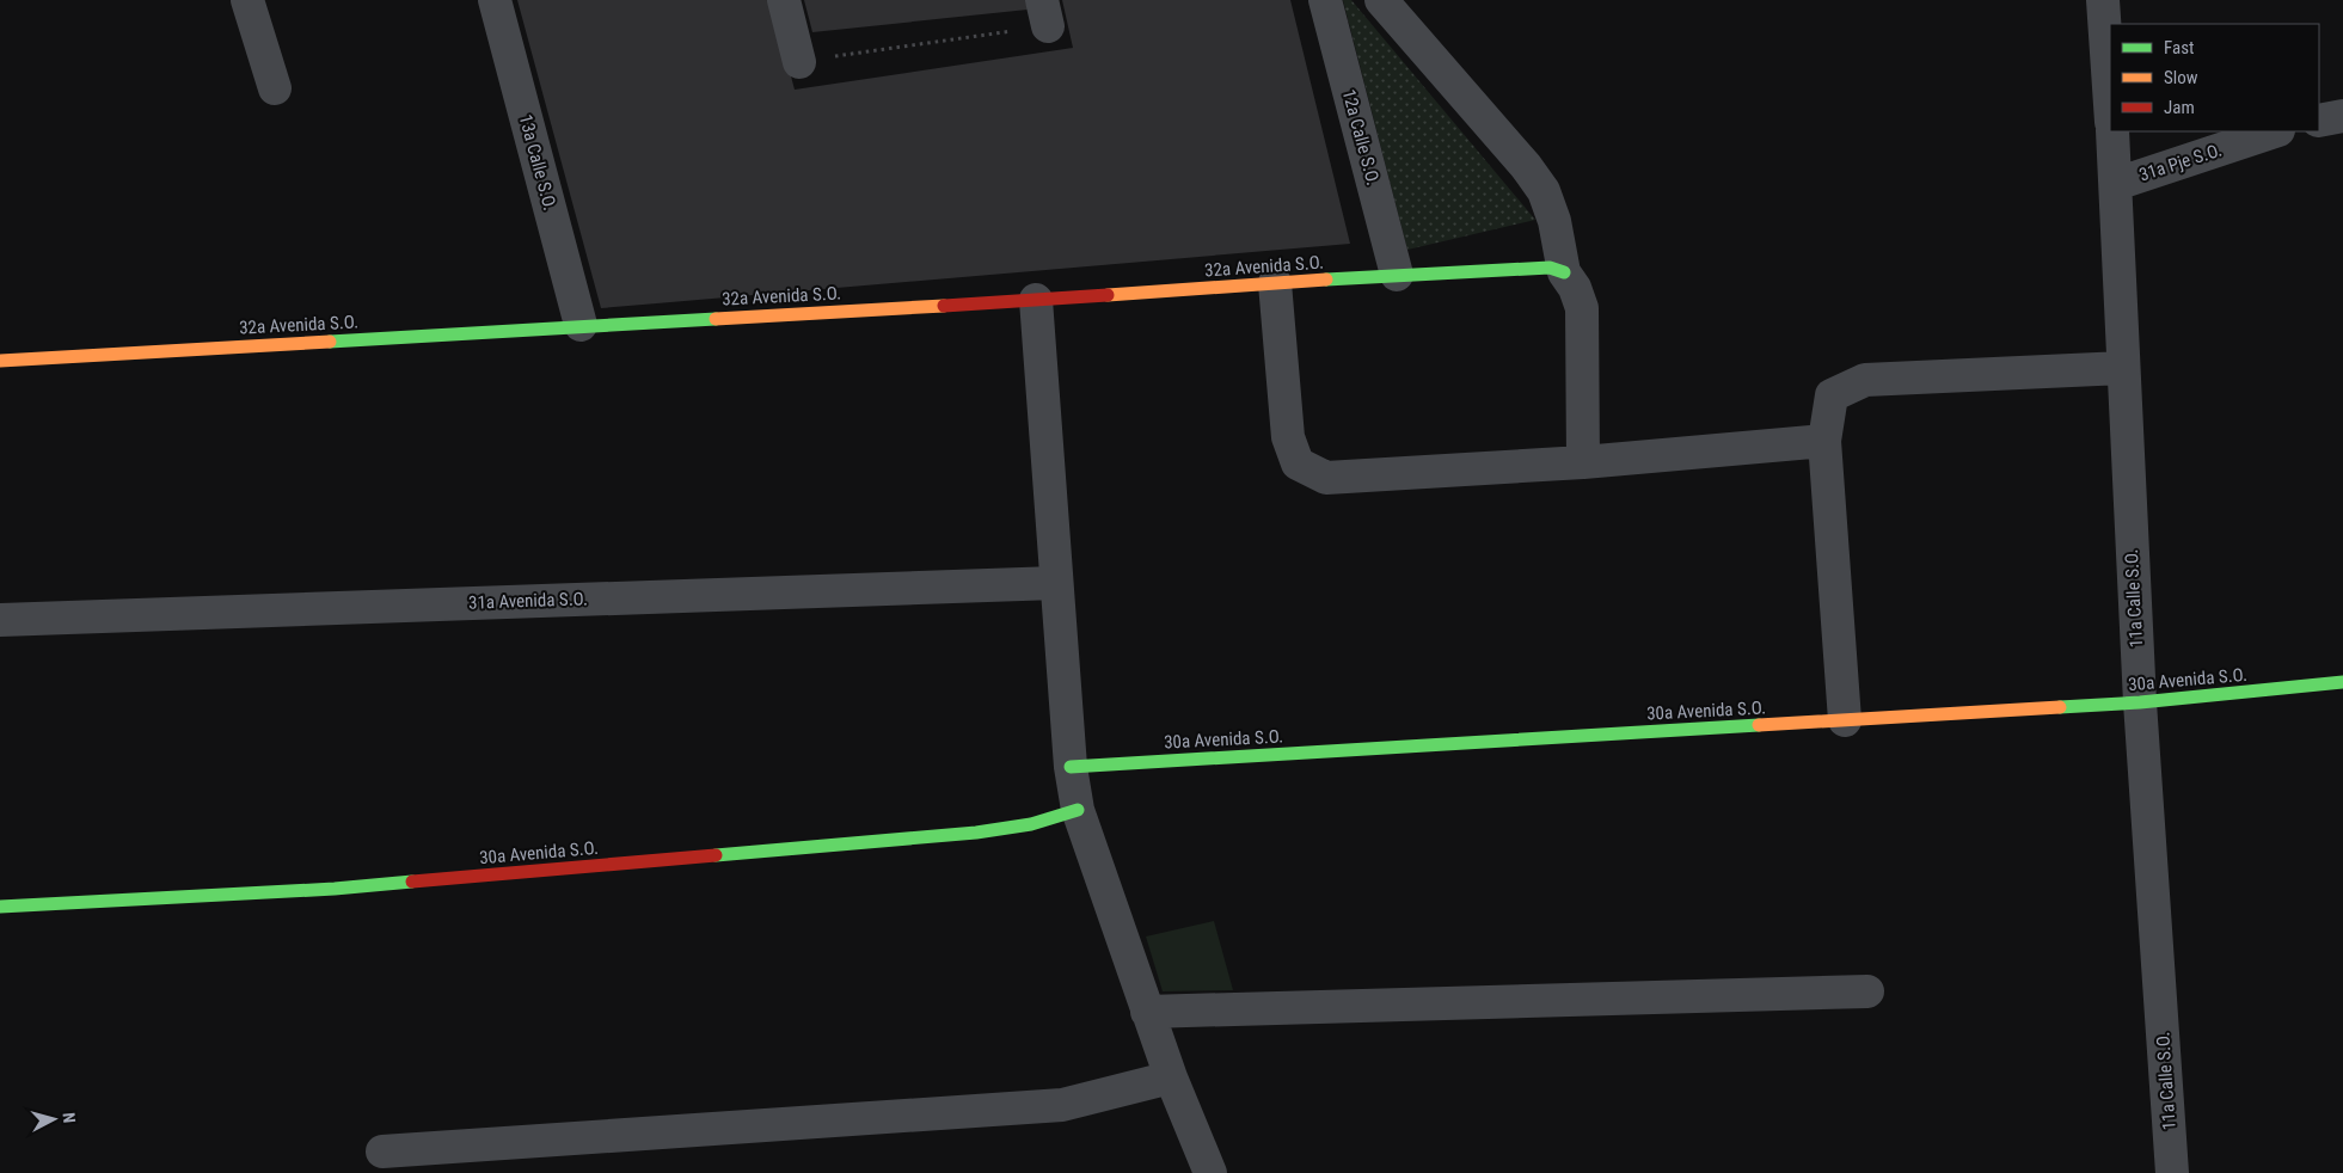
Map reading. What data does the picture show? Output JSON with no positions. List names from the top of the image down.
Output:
{
  "streets": {
    "street": [
      "12a Calle S.O.",
      "13a Calle S.O.",
      "31a Pje S.O.",
      "32a Avenida S.O.",
      "11a Calle S.O.",
      "31a Avenida S.O.",
      "30a Avenida S.O."
    ]
  },
  "crossings": [
    ["12a Calle S.O.", "32a Avenida S.O."],
    ["13a Calle S.O.", "32a Avenida S.O."],
    ["31a Pje S.O.", "11a Calle S.O."],
    ["11a Calle S.O.", "30a Avenida S.O."]
  ],
  "legend": ["Fast", "Slow", "Jam"],
  "north": "right"
}
